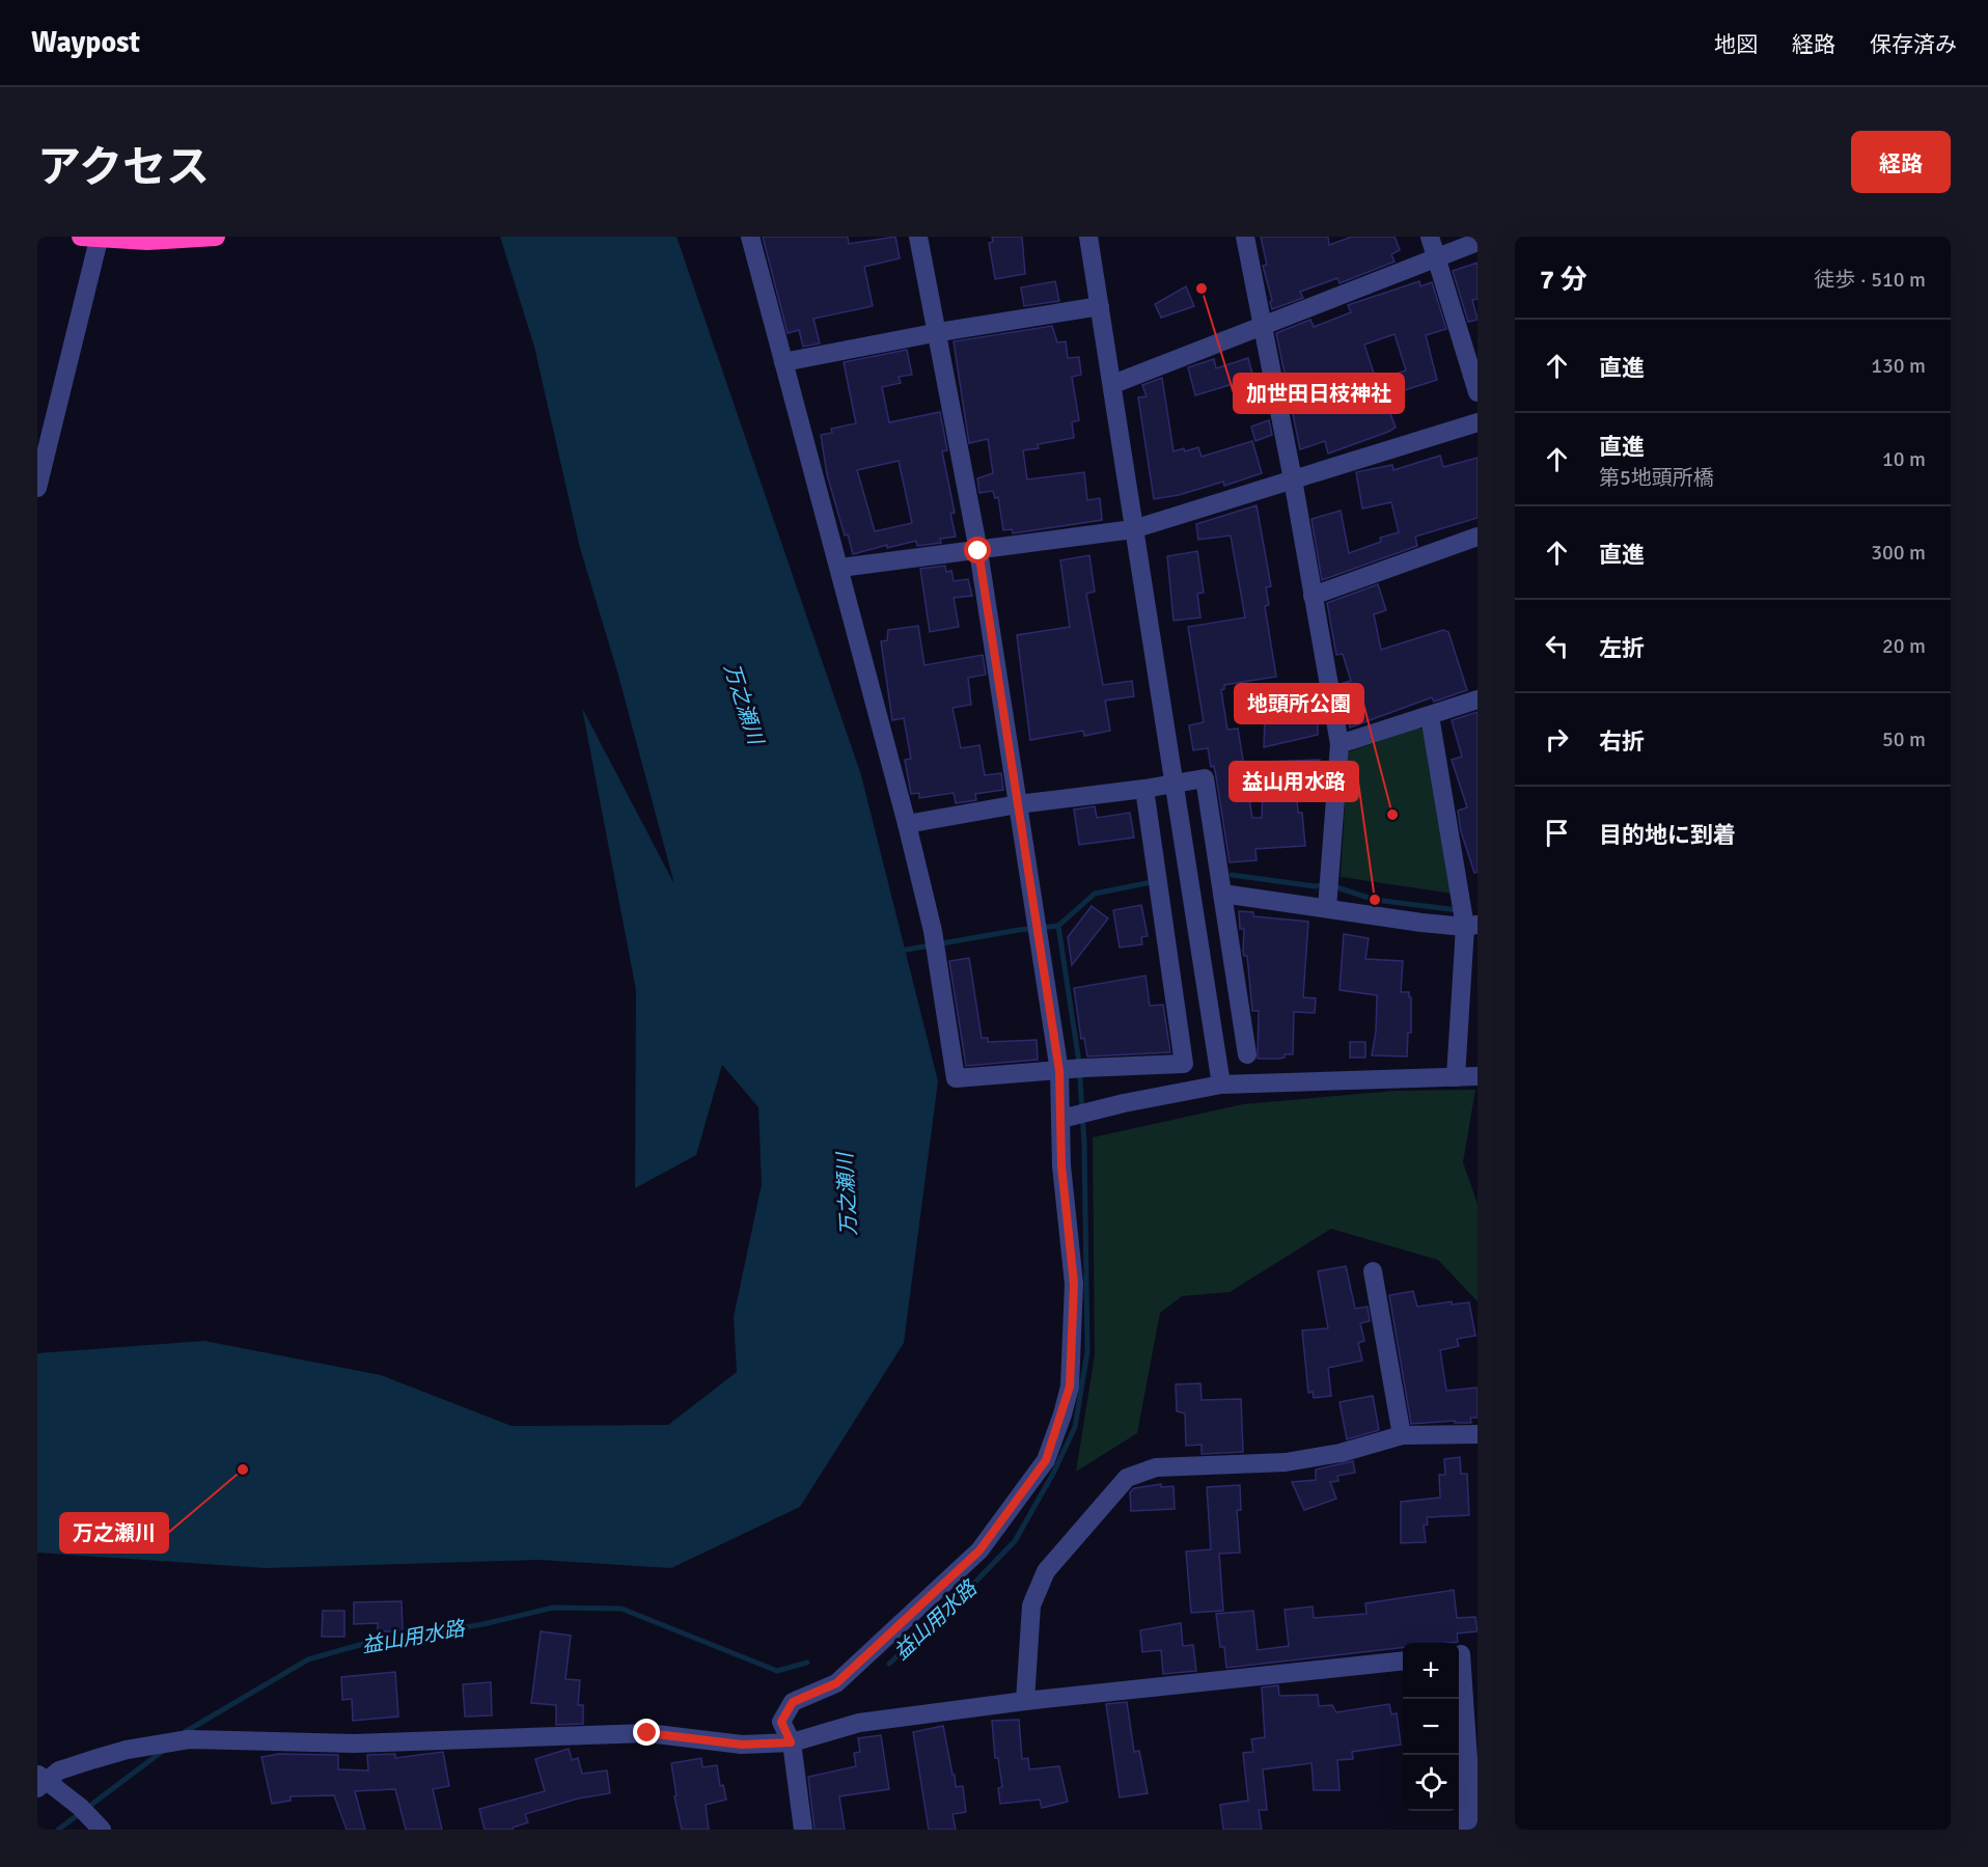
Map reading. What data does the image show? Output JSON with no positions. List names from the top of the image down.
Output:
{
  "water": ["万之瀬川", "益山用水路"],
  "places": [
    "加世田日枝神社",
    "地頭所公園",
    "益山用水路",
    "万之瀬川"
  ],
  "page": {
    "header": "Waypost",
    "nav": ["地図", "経路", "保存済み"],
    "title": "アクセス",
    "buttons": "経路",
    "heading": ["7 分", "徒歩 · 510 m"],
    "list": [
      ["直進", "130 m"],
      ["直進", "第5地頭所橋", "10 m"],
      ["直進", "300 m"],
      ["左折", "20 m"],
      ["右折", "50 m"],
      "目的地に到着"
    ],
    "map_buttons": ["+", "−"]
  }
}
